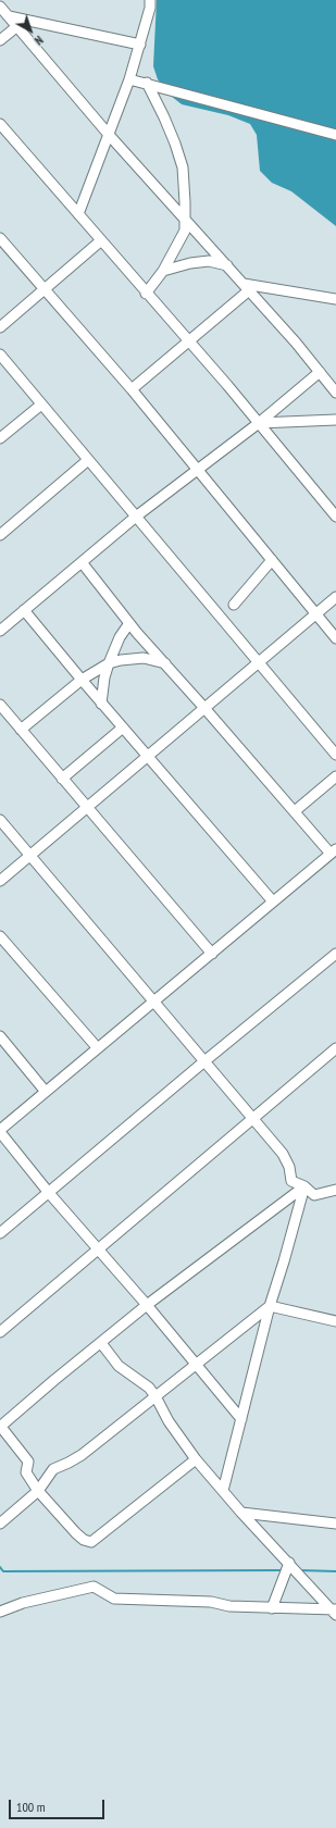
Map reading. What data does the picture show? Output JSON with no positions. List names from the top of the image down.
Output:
{
  "scale_bar": "100 m",
  "north": "bottom right"
}
